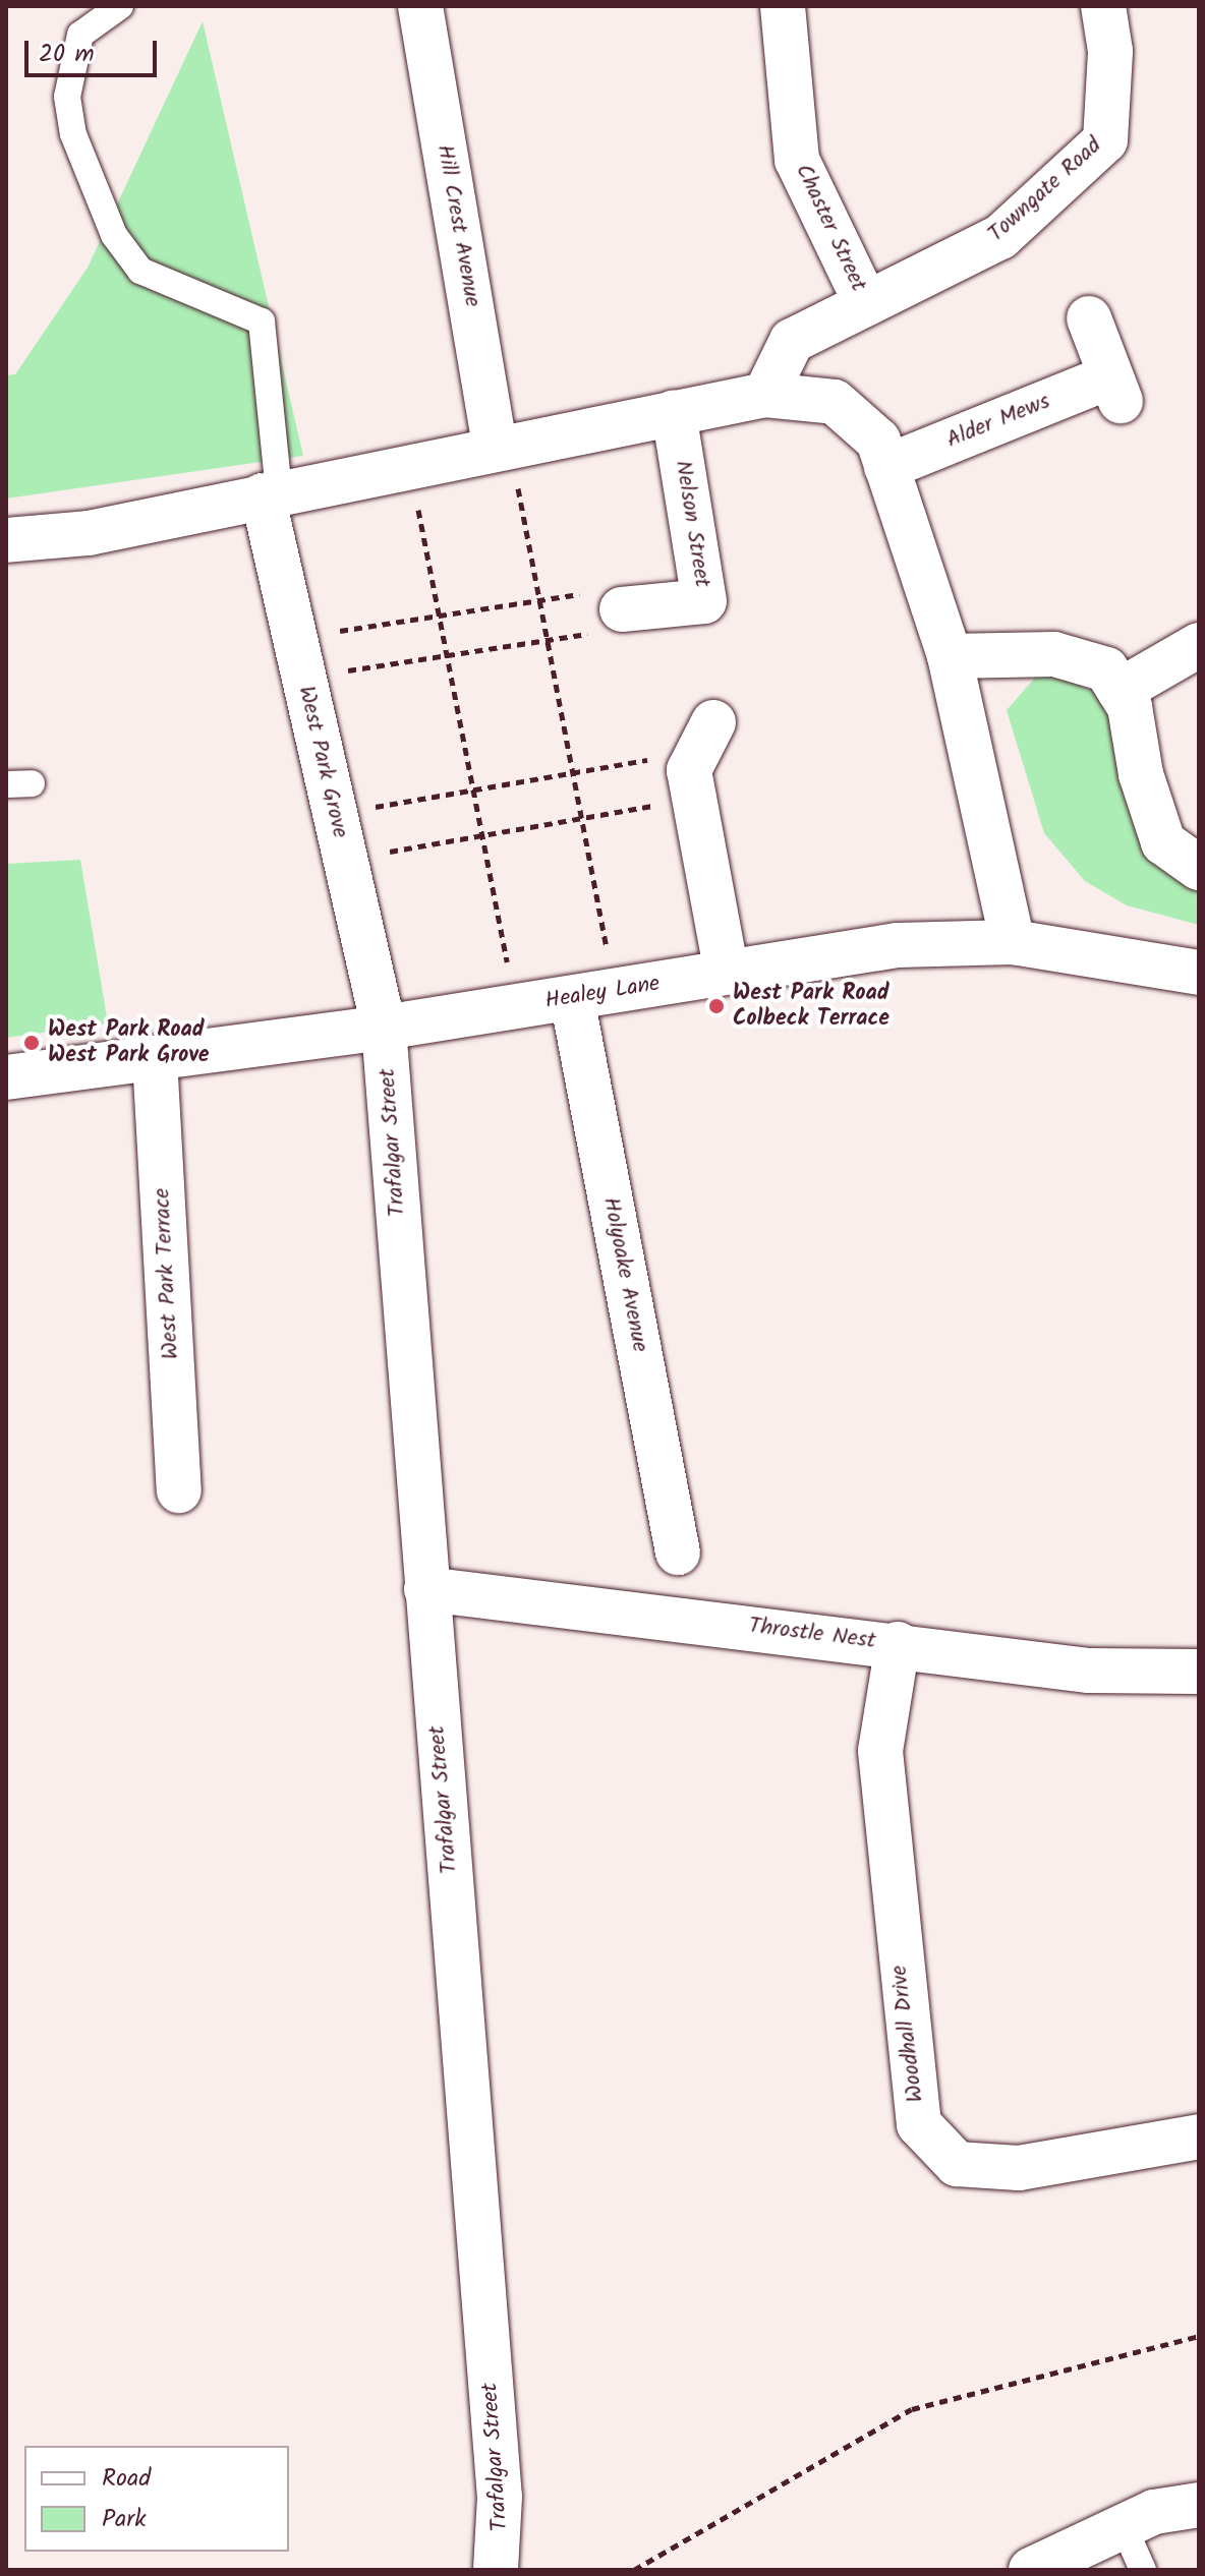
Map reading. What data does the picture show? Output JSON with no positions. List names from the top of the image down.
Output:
{
  "streets": {
    "street": [
      "Towngate Road",
      "Hill Crest Avenue",
      "Chaster Street",
      "Alder Mews",
      "Nelson Street",
      "West Park Grove",
      "Healey Lane",
      "Trafalgar Street",
      "West Park Terrace",
      "Holyoake Avenue",
      "Throstle Nest",
      "Woodhall Drive"
    ]
  },
  "crossings": [
    ["Towngate Road", "Chaster Street"],
    ["West Park Grove", "Healey Lane"],
    ["West Park Grove", "Trafalgar Street"],
    ["Healey Lane", "Trafalgar Street"],
    ["Healey Lane", "West Park Terrace"],
    ["Healey Lane", "Holyoake Avenue"],
    ["Trafalgar Street", "Throstle Nest"],
    ["Throstle Nest", "Woodhall Drive"]
  ],
  "places": ["West Park Road Colbeck Terrace", "West Park Road West Park Grove"],
  "legend": ["Road", "Park"],
  "scale_bar": "20 m"
}
